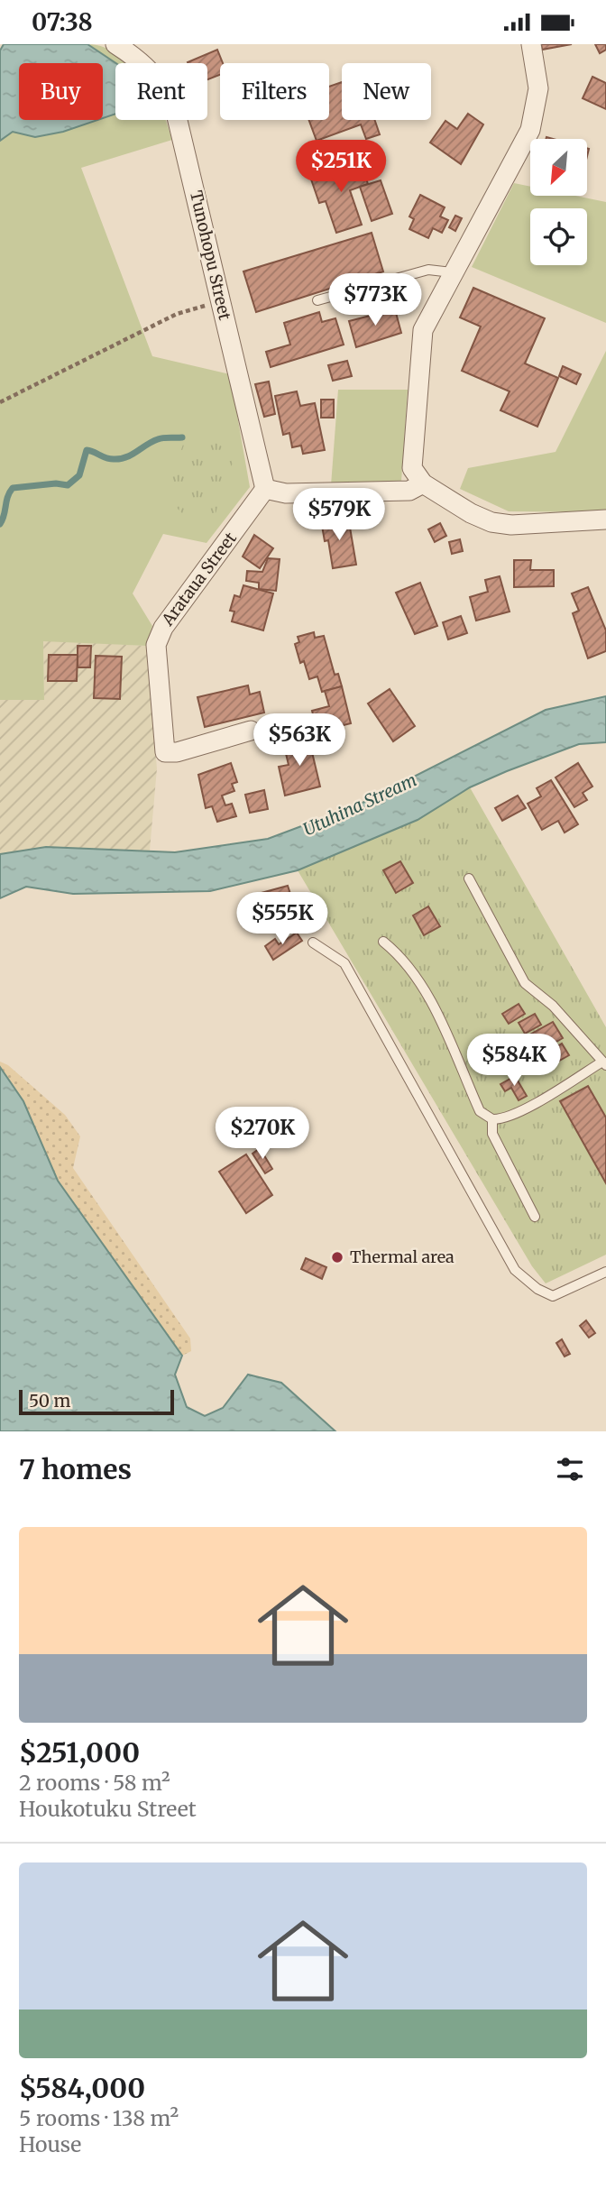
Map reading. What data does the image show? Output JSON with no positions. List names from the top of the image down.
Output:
{
  "streets": {
    "street": ["Tunohopu Street", "Arataua Street"]
  },
  "crossings": [
    ["Tunohopu Street", "Arataua Street"]
  ],
  "water": ["Utuhina Stream"],
  "places": ["Thermal area"],
  "scale_bar": "50 m",
  "north": "bottom left",
  "page": {
    "status": "07:38",
    "chip": [
      "Buy",
      "Rent",
      "Filters",
      "New"
    ],
    "price": [
      "$251K",
      "$773K",
      "$579K",
      "$563K",
      "$555K",
      "$584K",
      "$270K"
    ],
    "scale": "50 m",
    "heading": "7 homes",
    "list": [
      {
        "name": "$251,000",
        "note": "2 rooms · 58 m² · Houkotuku Street"
      },
      {
        "name": "$584,000",
        "note": "5 rooms · 138 m² · House"
      }
    ]
  }
}
